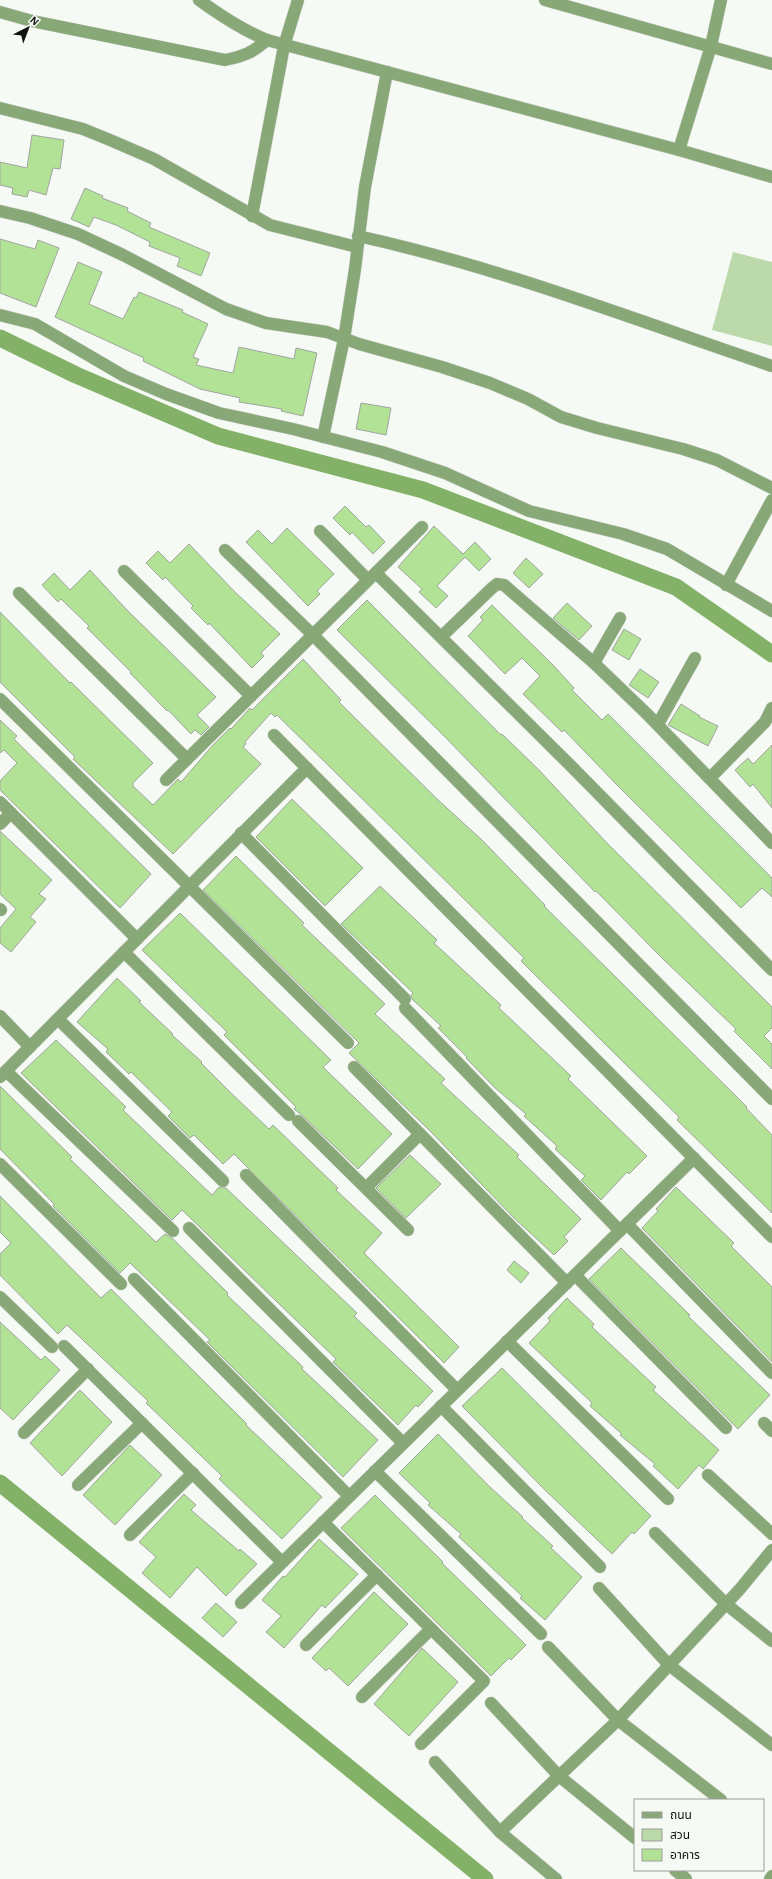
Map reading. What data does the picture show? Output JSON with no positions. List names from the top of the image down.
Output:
{
  "legend": ["ถนน", "สวน", "อาคาร"],
  "north": "top right"
}
